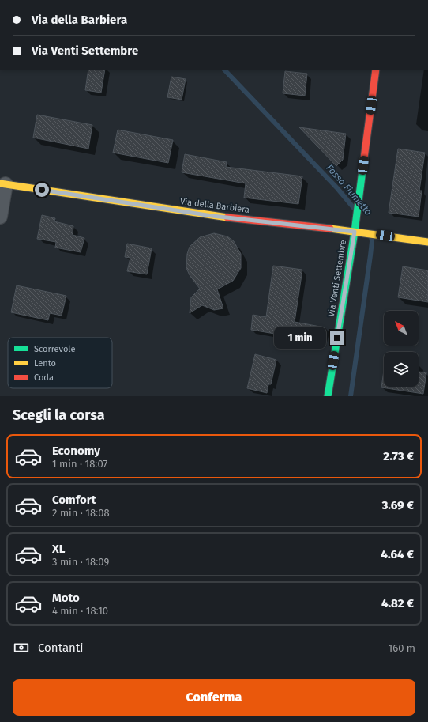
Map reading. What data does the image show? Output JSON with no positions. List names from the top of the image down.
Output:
{
  "streets": {
    "street": ["Via della Barbiera", "Via Venti Settembre"]
  },
  "crossings": [
    ["Via della Barbiera", "Via Venti Settembre"]
  ],
  "water": ["Fosso Fiumetto"],
  "legend": ["Scorrevole", "Lento", "Coda"],
  "north": "top left",
  "page": {
    "banner": ["Via della Barbiera", "Via Venti Settembre"],
    "bubble": "1 min",
    "heading": "Scegli la corsa",
    "list": [
      {
        "name": "Economy",
        "note": "1 min · 18:07",
        "value": "2.73 €"
      },
      {
        "name": "Comfort",
        "note": "2 min · 18:08",
        "value": "3.69 €"
      },
      {
        "name": "XL",
        "note": "3 min · 18:09",
        "value": "4.64 €"
      },
      {
        "name": "Moto",
        "note": "4 min · 18:10",
        "value": "4.82 €"
      }
    ],
    "pay": ["Contanti", "160 m"],
    "buttons": "Conferma"
  }
}
